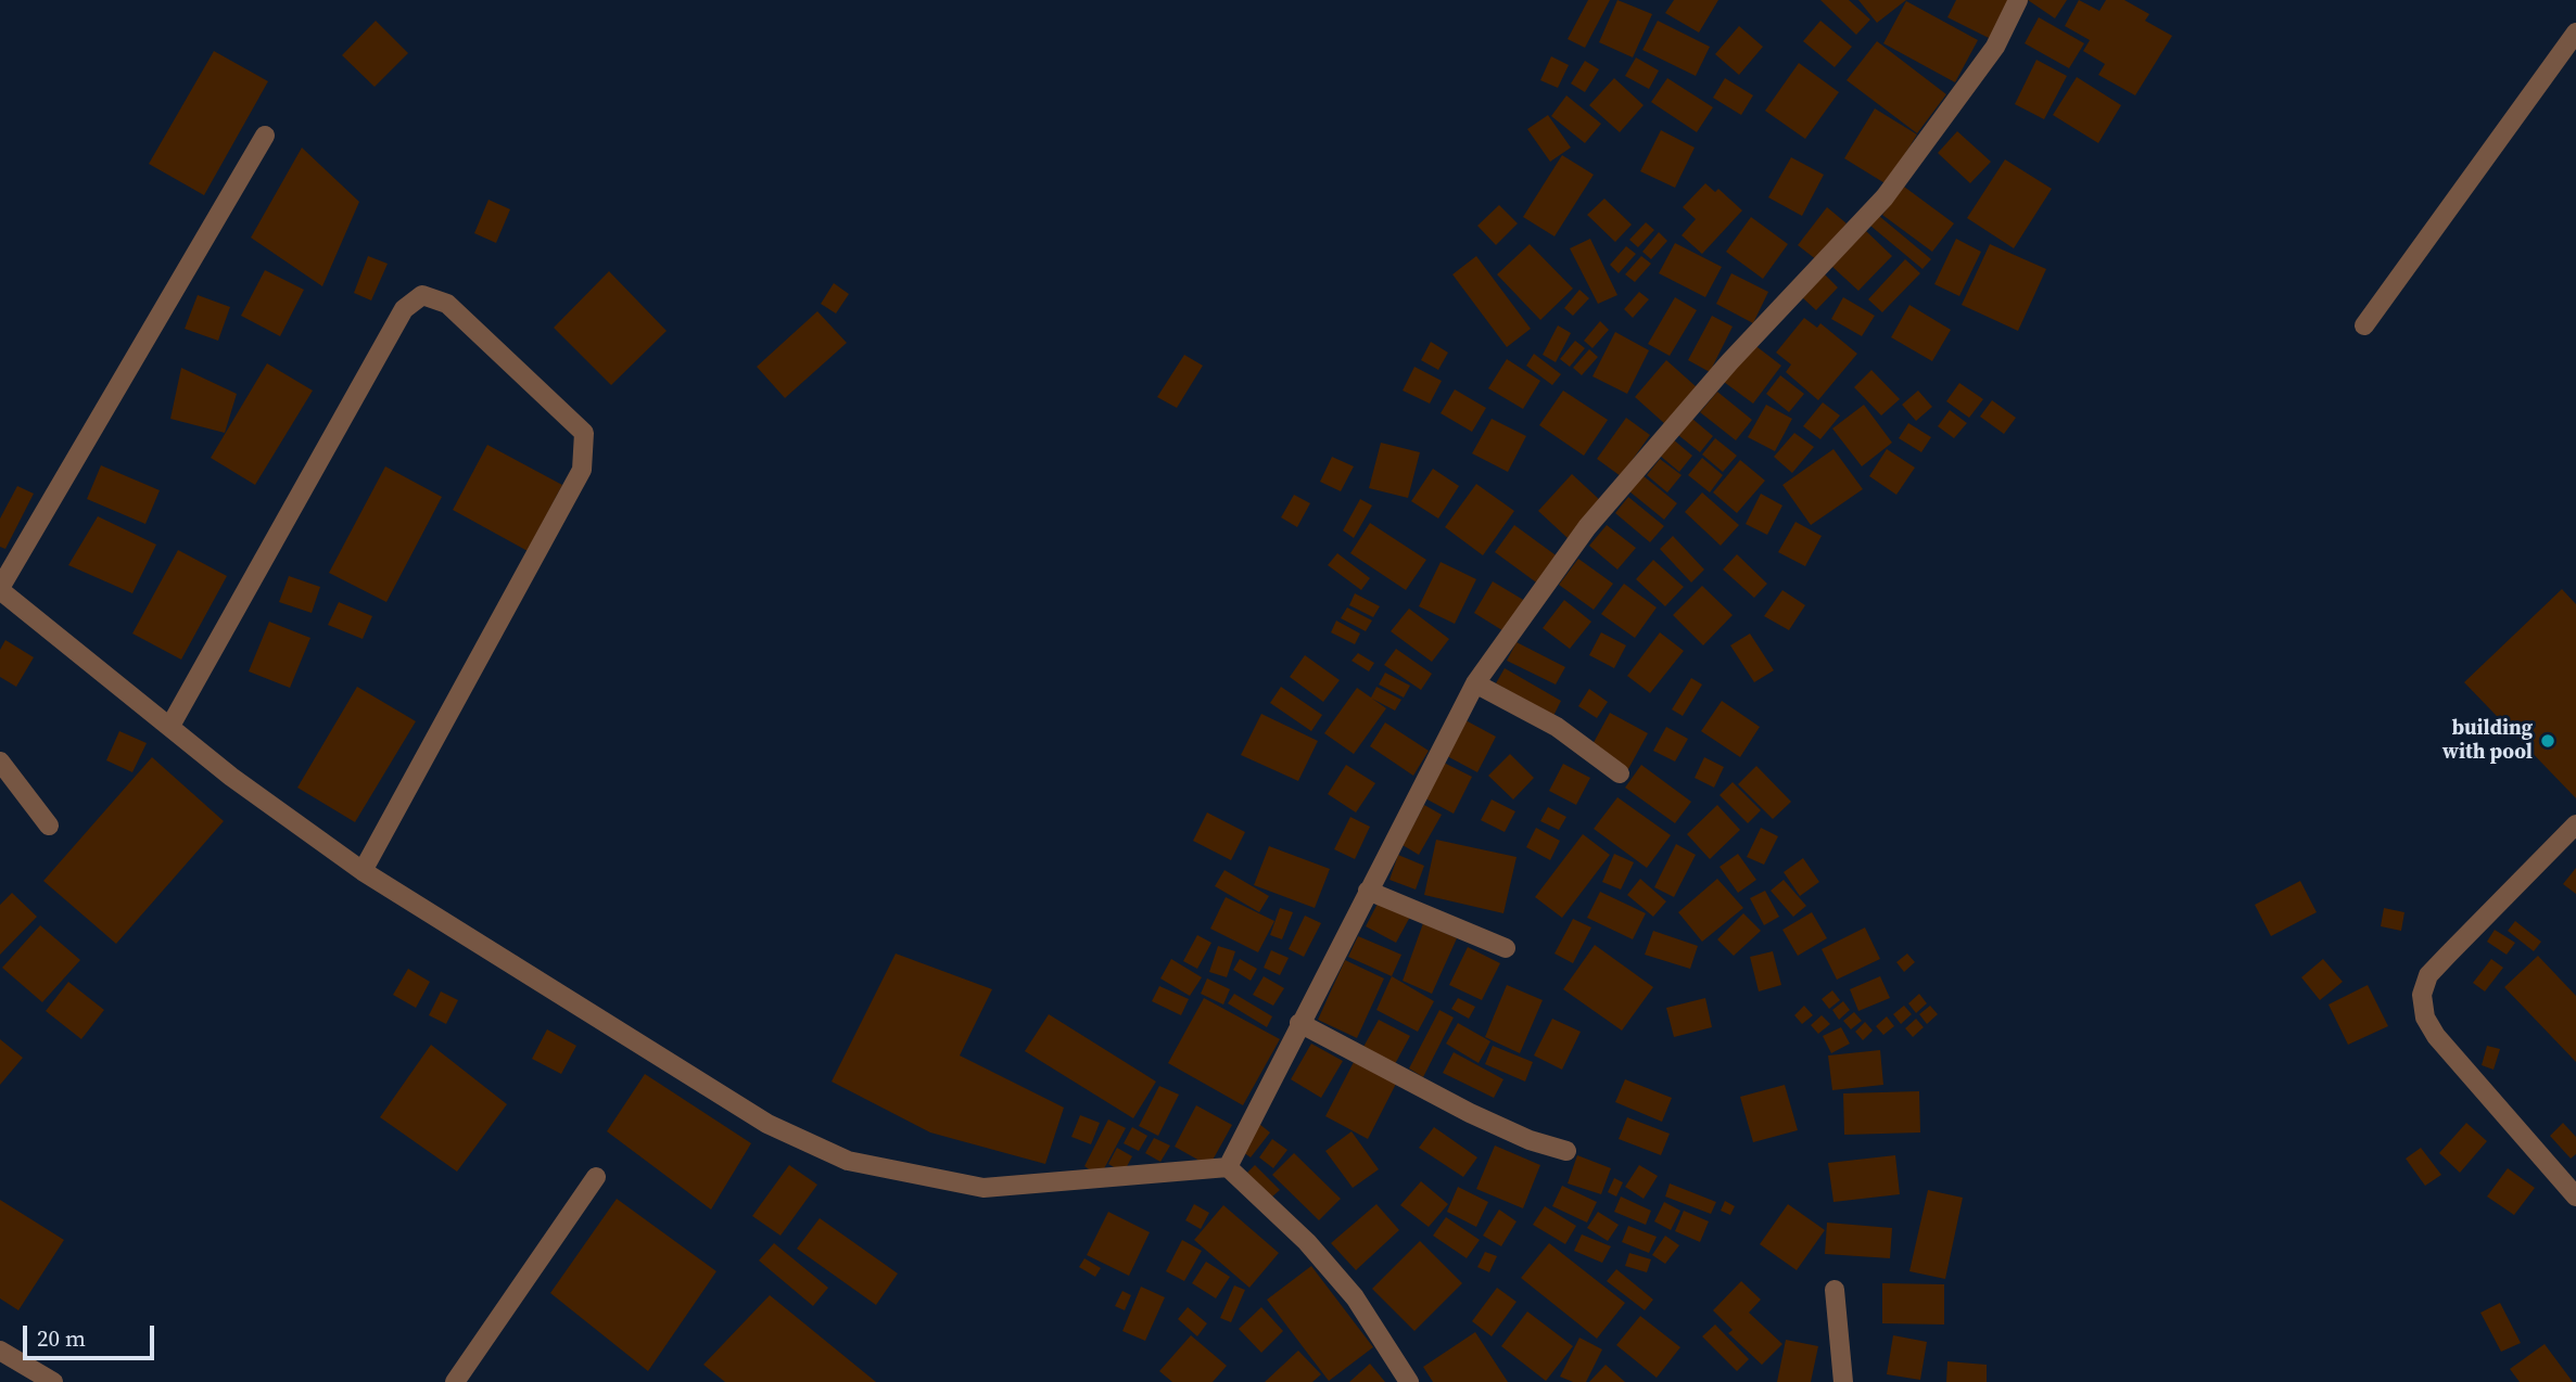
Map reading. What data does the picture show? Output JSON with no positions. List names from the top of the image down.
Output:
{
  "places": ["building with pool"],
  "scale_bar": "20 m"
}
